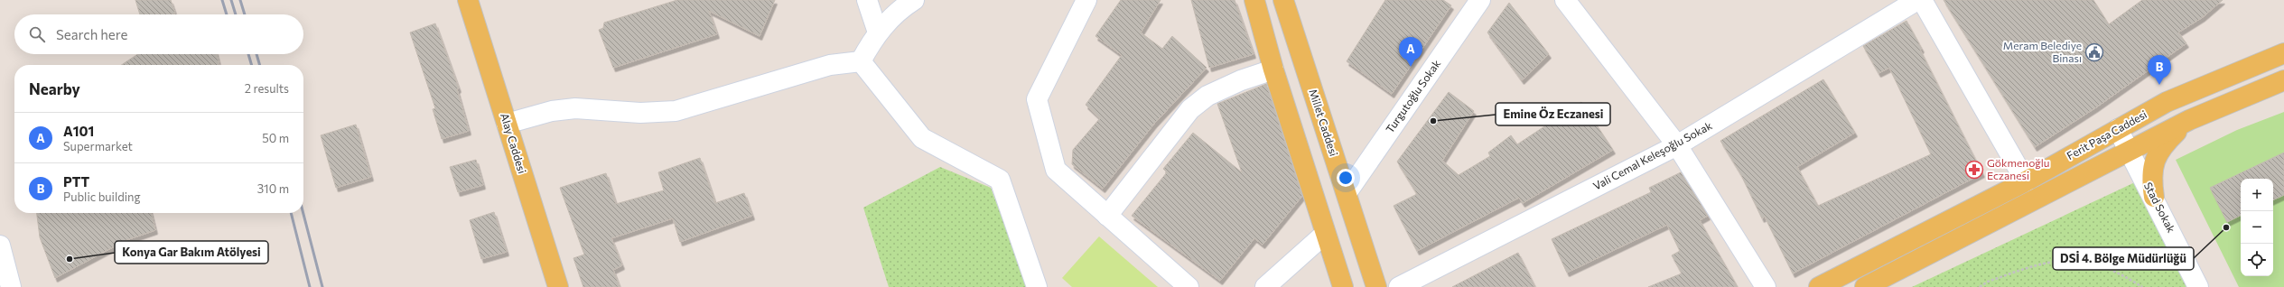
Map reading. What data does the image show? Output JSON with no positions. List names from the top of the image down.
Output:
{
  "streets": {
    "main road": ["Millet Caddesi", "Ferit Paşa Caddesi", "Alay Caddesi"],
    "street": ["Turgutoğlu Sokak", "Vali Cemal Keleşoğlu Sokak", "Stad Sokak"]
  },
  "crossings": [
    ["Turgutoğlu Sokak", "Millet Caddesi"],
    ["Ferit Paşa Caddesi", "Stad Sokak"]
  ],
  "places": {
    "public building": ["Meram Belediye Binası"],
    "other": ["Emine Öz Eczanesi", "DSİ 4. Bölge Müdürlüğü", "Konya Gar Bakım Atölyesi"],
    "pharmacy": ["Gökmenoğlu Eczanesi"]
  },
  "page": {
    "search": "Search here",
    "pins": ["A", "B"],
    "heading": ["Nearby", "2 results"],
    "list": [
      {
        "mark": "A",
        "name": "A101",
        "note": "Supermarket",
        "value": "50 m"
      },
      {
        "mark": "B",
        "name": "PTT",
        "note": "Public building",
        "value": "310 m"
      }
    ],
    "map_buttons": ["+", "−"]
  }
}
